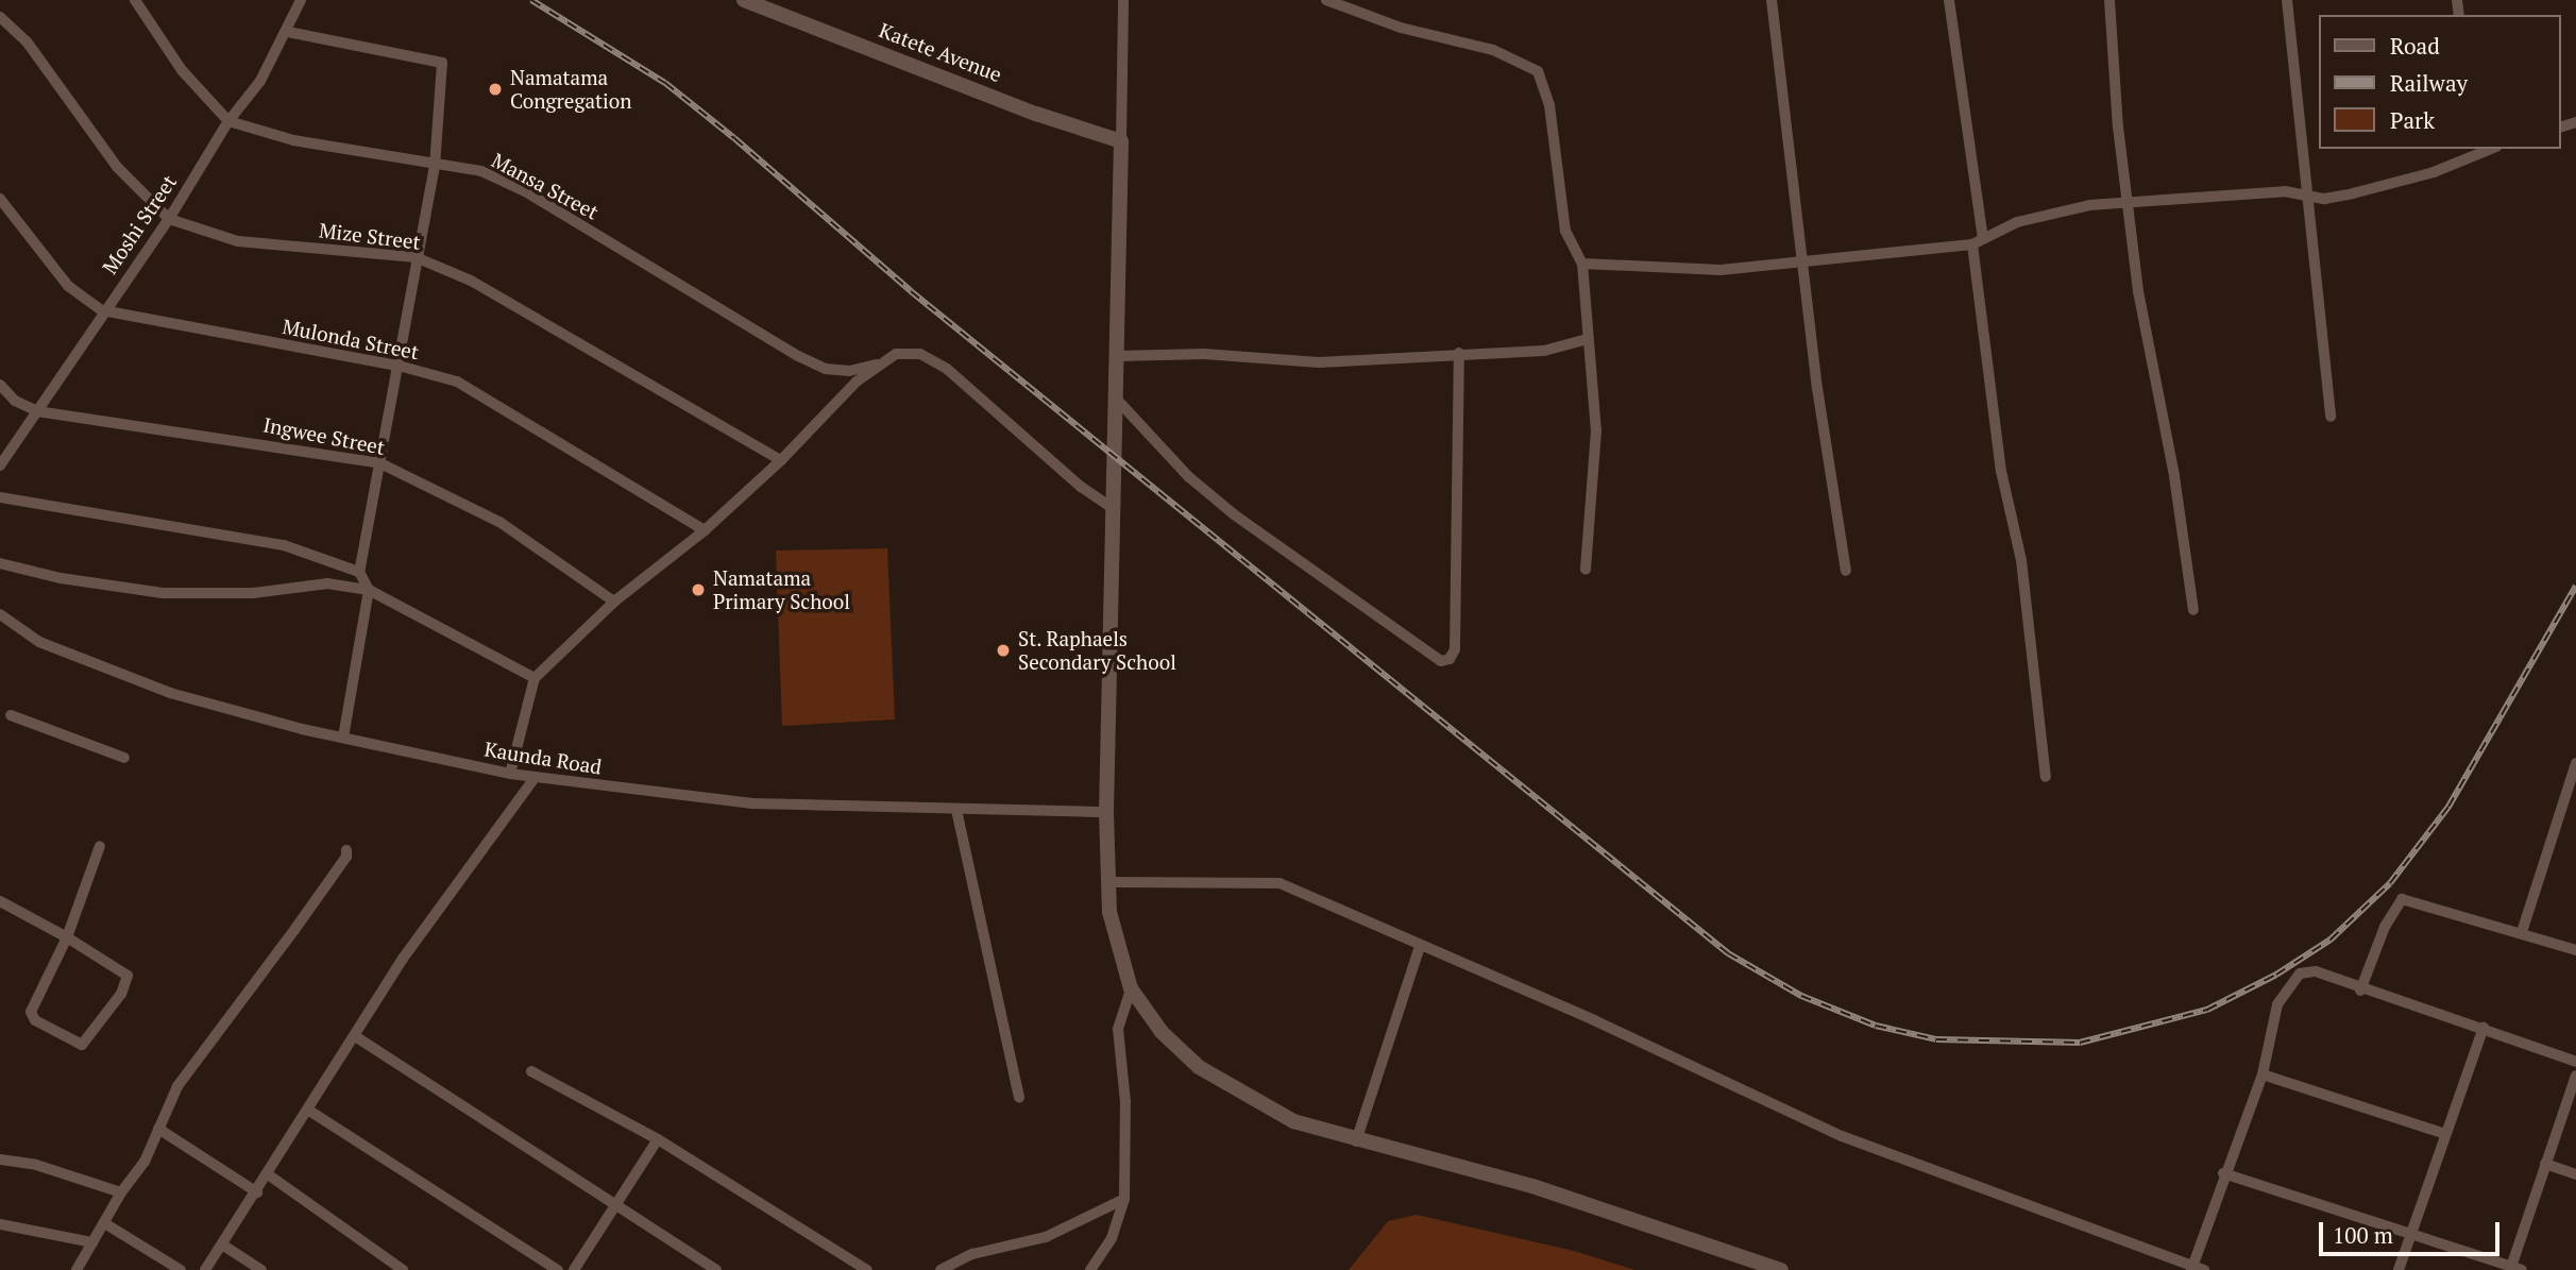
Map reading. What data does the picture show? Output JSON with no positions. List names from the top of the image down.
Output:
{
  "streets": {
    "street": [
      "Katete Avenue",
      "Mansa Street",
      "Moshi Street",
      "Mize Street",
      "Mulonda Street",
      "Ingwee Street",
      "Kaunda Road"
    ]
  },
  "crossings": [
    ["Mansa Street", "Moshi Street"],
    ["Moshi Street", "Mize Street"],
    ["Moshi Street", "Mulonda Street"],
    ["Moshi Street", "Ingwee Street"]
  ],
  "places": ["Namatama Congregation", "Namatama Primary School", "St. Raphaels Secondary School"],
  "legend": ["Road", "Railway", "Park"],
  "scale_bar": "100 m"
}
